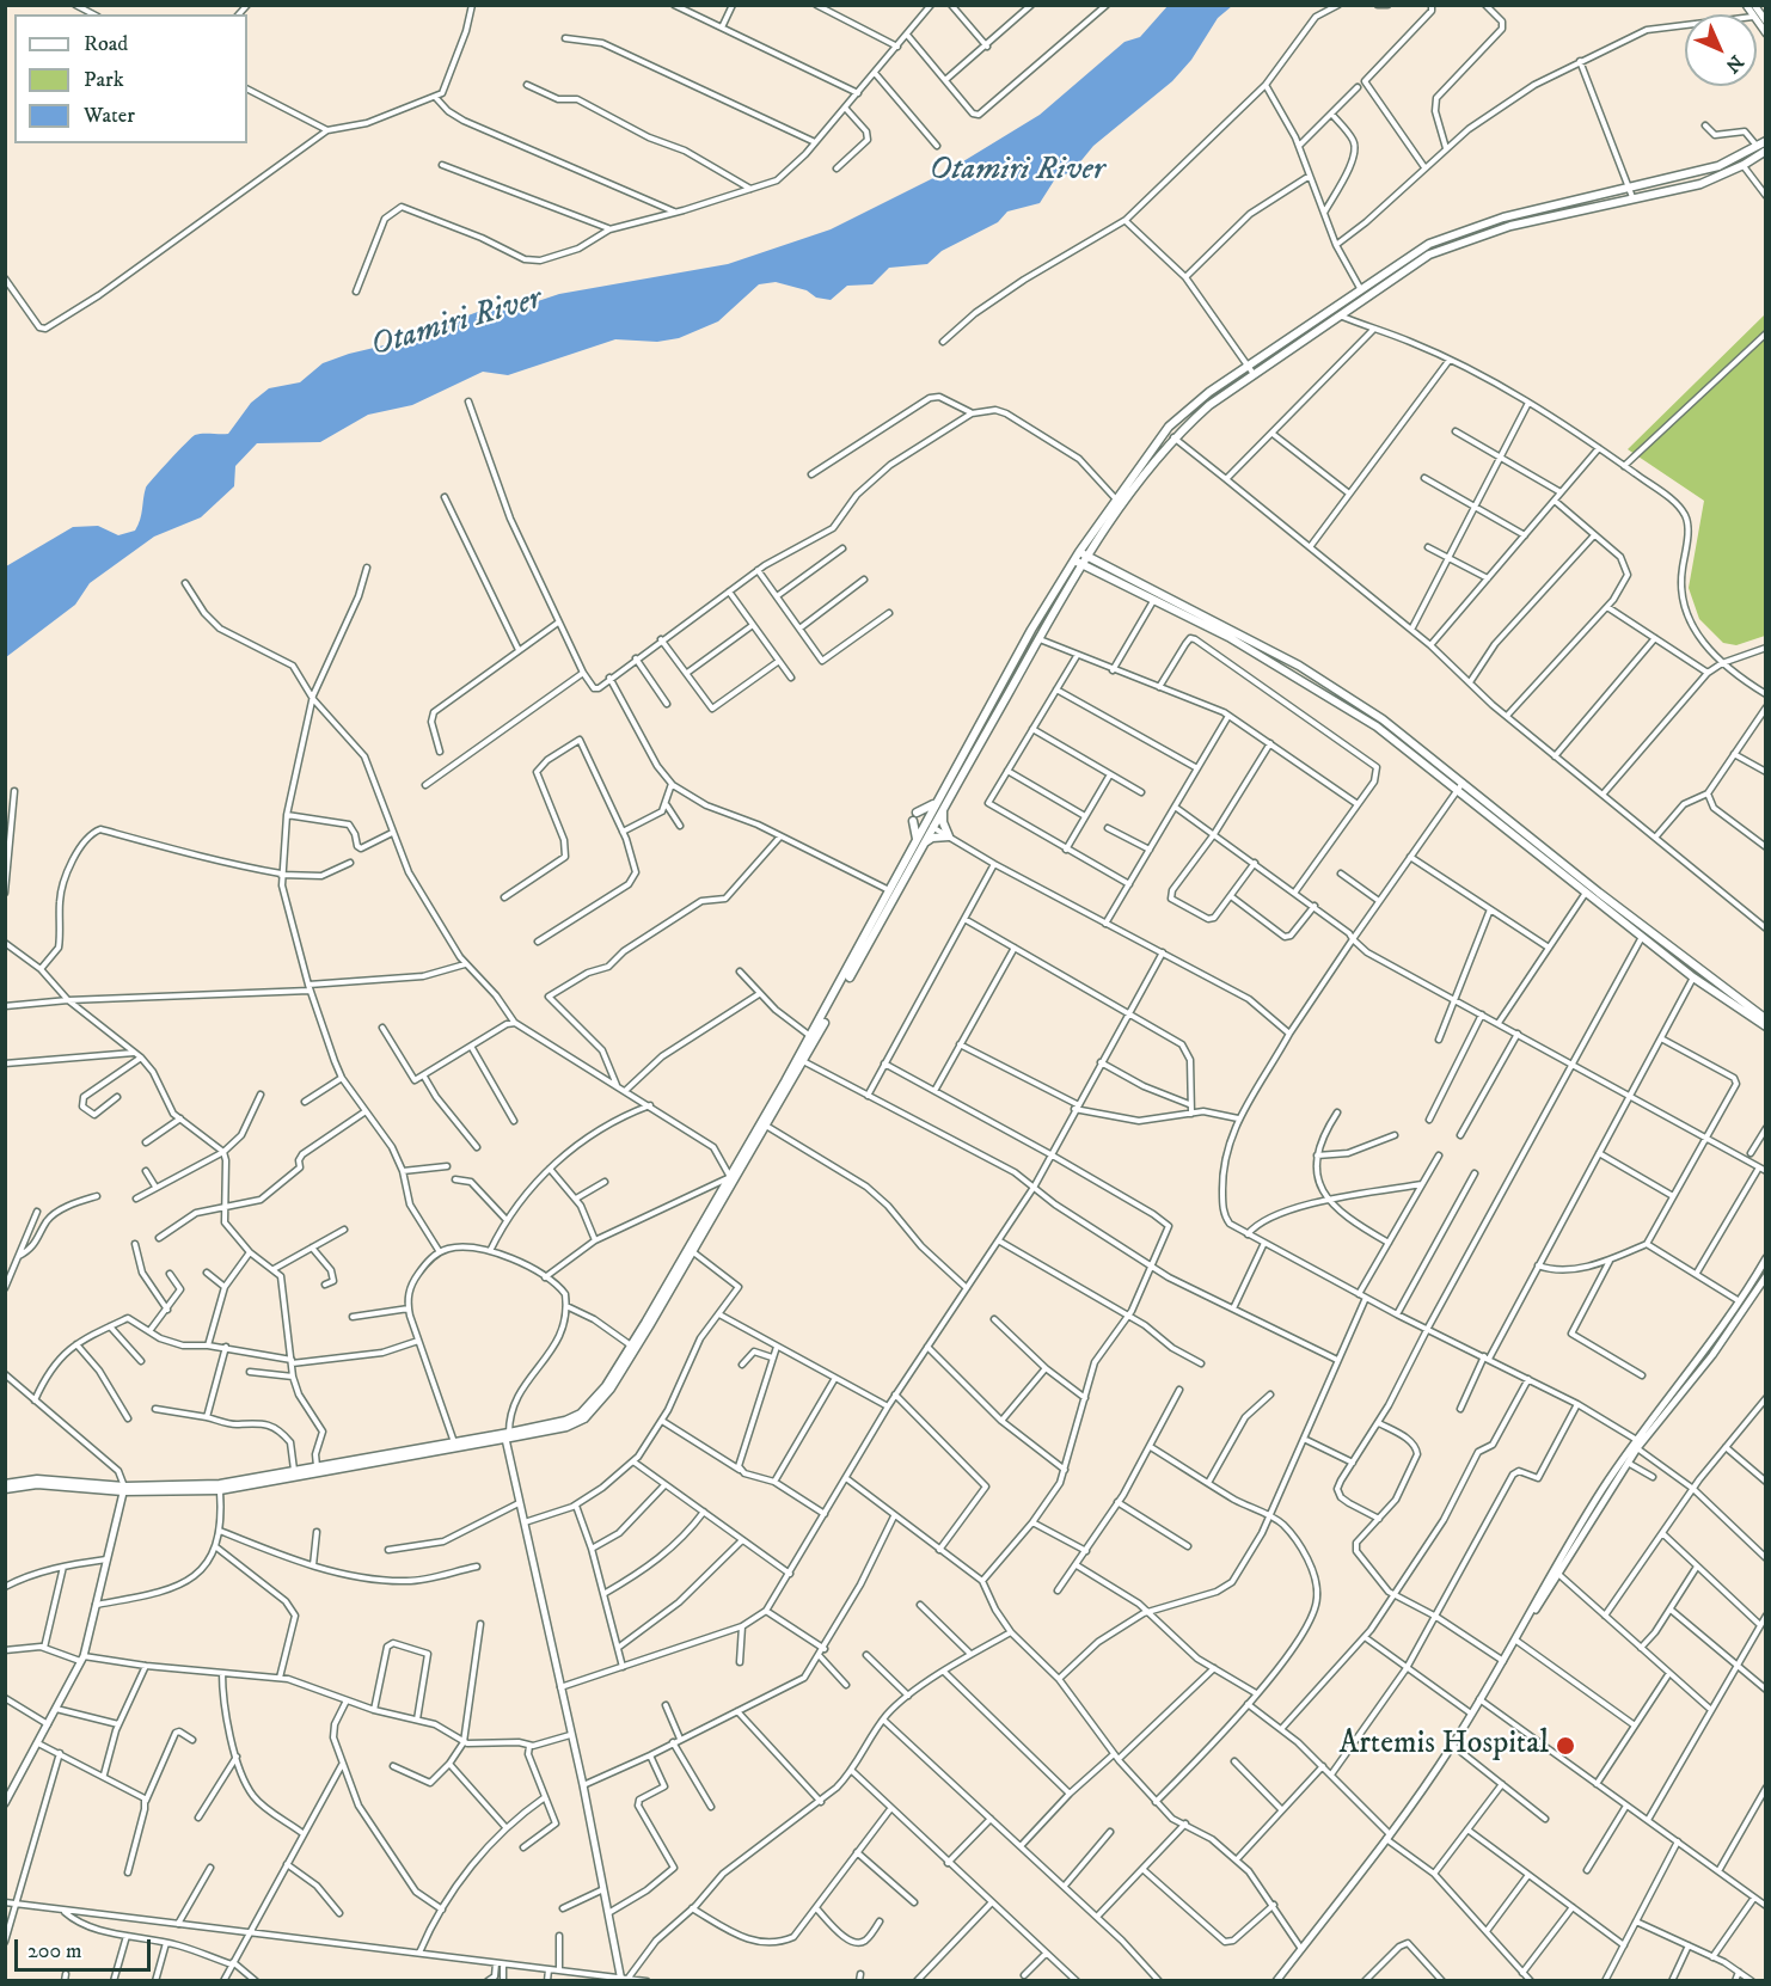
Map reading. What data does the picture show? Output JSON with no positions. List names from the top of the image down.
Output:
{
  "water": ["Otamiri River"],
  "places": ["Artemis Hospital"],
  "legend": ["Road", "Park", "Water"],
  "scale_bar": "200 m",
  "north": "bottom right"
}
